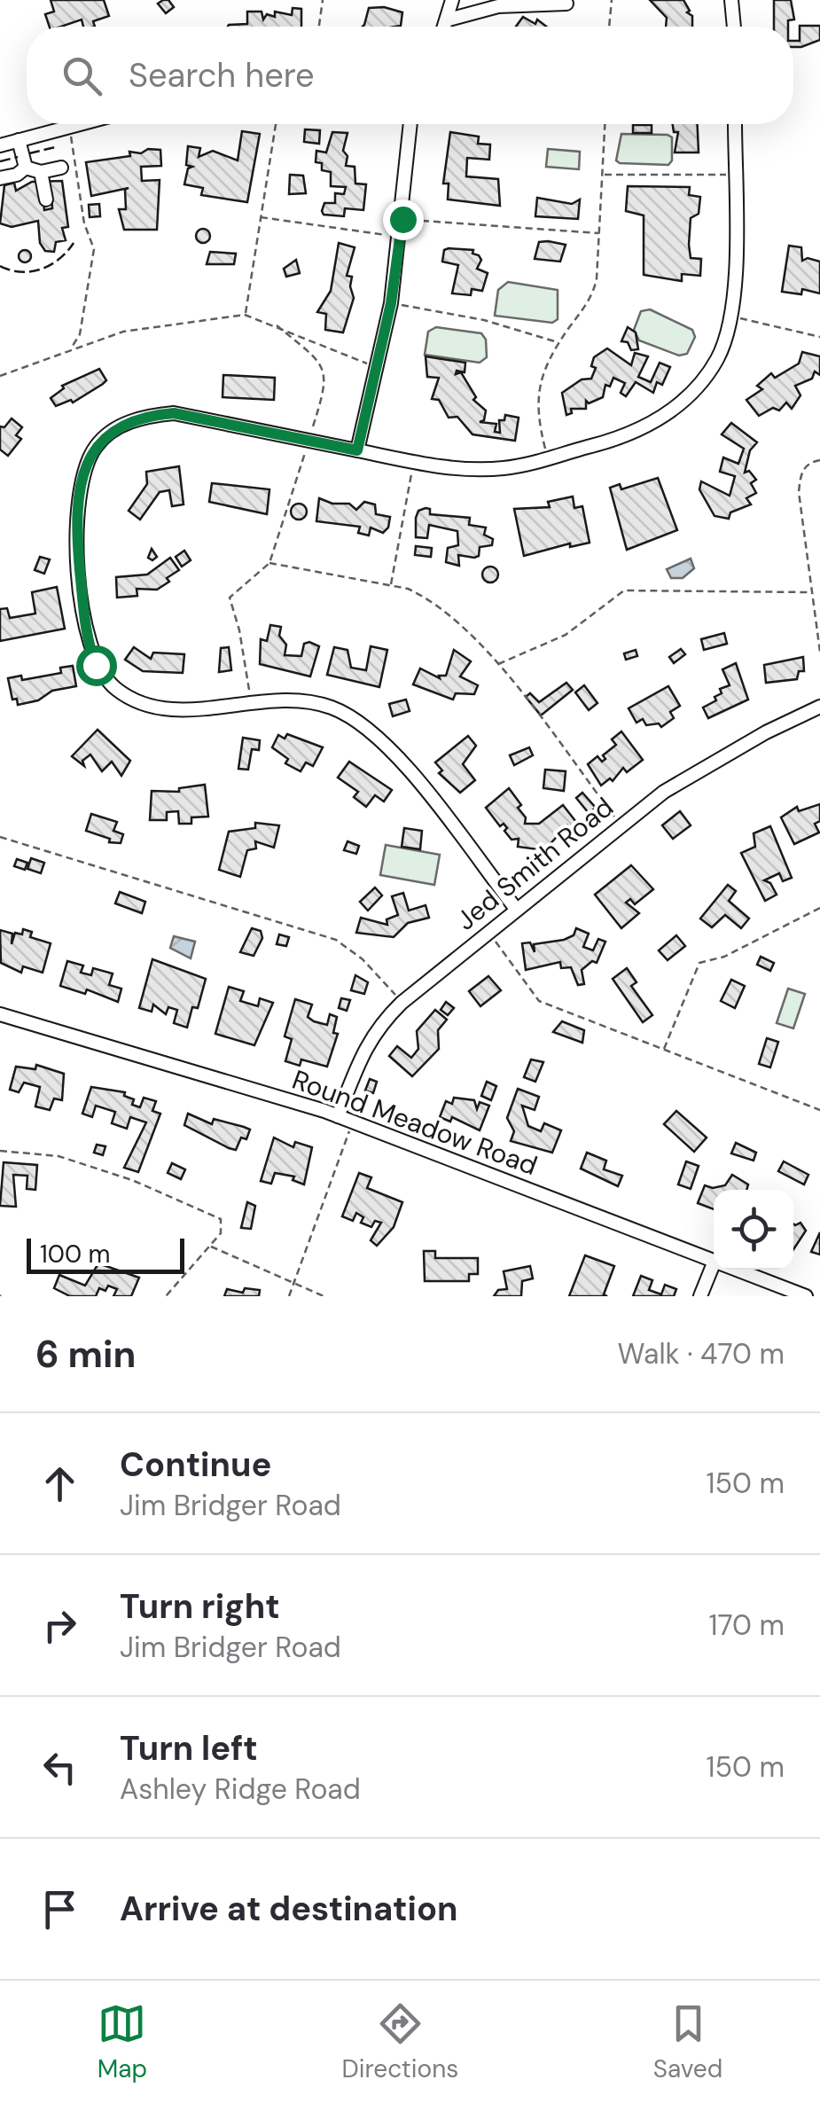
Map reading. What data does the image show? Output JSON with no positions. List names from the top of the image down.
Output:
{
  "streets": {
    "street": ["Jed Smith Road", "Round Meadow Road"]
  },
  "crossings": [
    ["Jed Smith Road", "Round Meadow Road"]
  ],
  "scale_bar": "100 m",
  "page": {
    "search": "Search here",
    "scale": "100 m",
    "heading": ["6 min", "Walk · 470 m"],
    "list": [
      ["Continue", "Jim Bridger Road", "150 m"],
      ["Turn right", "Jim Bridger Road", "170 m"],
      ["Turn left", "Ashley Ridge Road", "150 m"],
      "Arrive at destination"
    ],
    "nav": ["Map", "Directions", "Saved"]
  }
}
